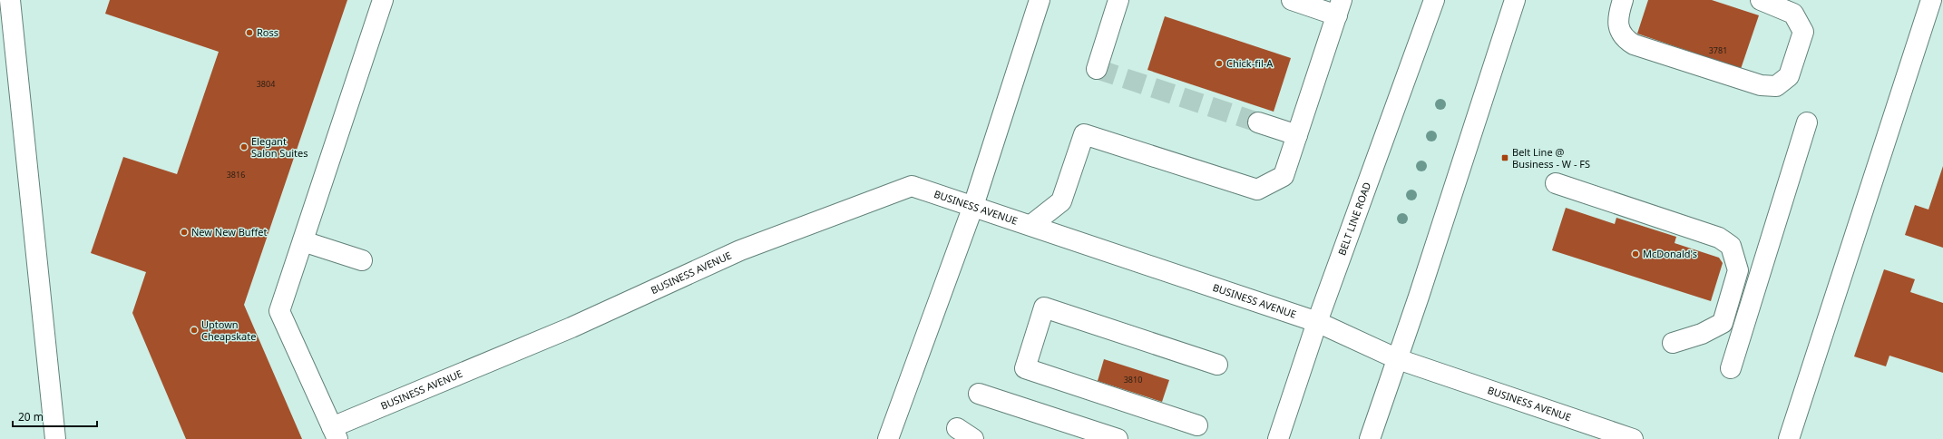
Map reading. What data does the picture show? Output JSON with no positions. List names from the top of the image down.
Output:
{
  "streets": {
    "main road": ["BUSINESS AVENUE", "BELT LINE ROAD"]
  },
  "crossings": [
    ["BUSINESS AVENUE", "BELT LINE ROAD"]
  ],
  "places": {
    "other": [
      "Ross",
      "Chick-fil-A",
      "Elegant Salon Suites",
      "New New Buffet",
      "McDonald's",
      "Uptown Cheapskate"
    ],
    "transit": ["Belt Line @ Business - W - FS"]
  },
  "house_numbers": [
    "3781",
    "3804",
    "3816",
    "3810"
  ],
  "scale_bar": "20 m"
}
